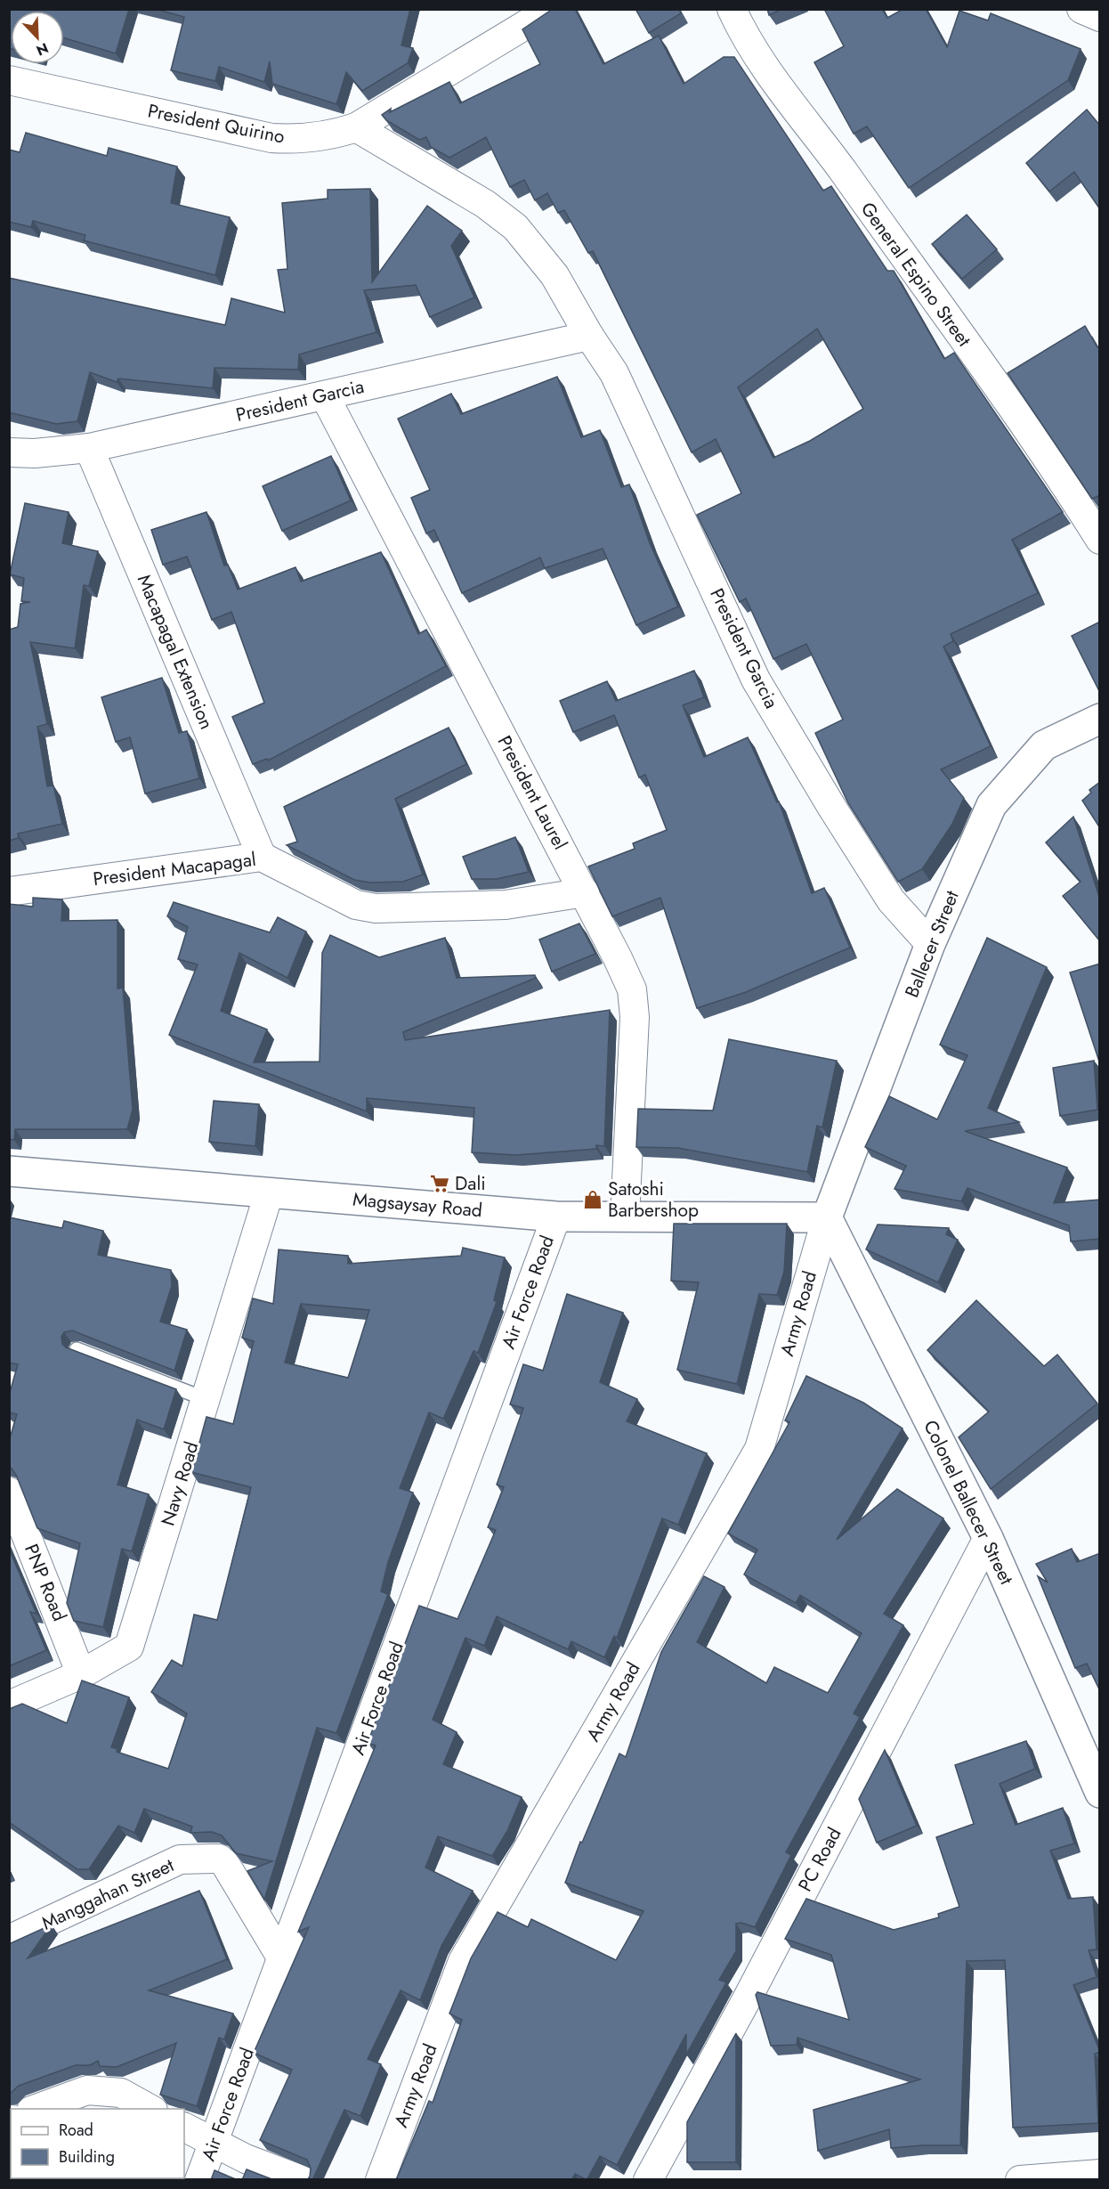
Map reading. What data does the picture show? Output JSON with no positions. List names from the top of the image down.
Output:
{
  "streets": {
    "street": [
      "President Quirino",
      "General Espino Street",
      "President Garcia",
      "Macapagal Extension",
      "President Laurel",
      "President Macapagal",
      "Ballecer Street",
      "Magsaysay Road",
      "Air Force Road",
      "Army Road",
      "Navy Road",
      "Colonel Ballecer Street",
      "PNP Road",
      "PC Road",
      "Manggahan Street"
    ]
  },
  "crossings": [
    ["President Quirino", "President Garcia"],
    ["President Garcia", "Macapagal Extension"],
    ["President Garcia", "President Laurel"],
    ["President Garcia", "Ballecer Street"],
    ["Macapagal Extension", "President Macapagal"],
    ["President Laurel", "President Macapagal"],
    ["President Laurel", "Magsaysay Road"],
    ["Ballecer Street", "Magsaysay Road"],
    ["Ballecer Street", "Army Road"],
    ["Ballecer Street", "Colonel Ballecer Street"],
    ["Magsaysay Road", "Air Force Road"],
    ["Magsaysay Road", "Army Road"],
    ["Magsaysay Road", "Navy Road"],
    ["Magsaysay Road", "Colonel Ballecer Street"],
    ["Air Force Road", "Manggahan Street"],
    ["Army Road", "Colonel Ballecer Street"],
    ["Navy Road", "PNP Road"],
    ["Colonel Ballecer Street", "PC Road"]
  ],
  "places": {
    "supermarket": ["Dali"],
    "shop": ["Satoshi Barbershop"]
  },
  "legend": ["Road", "Building"],
  "north": "bottom right"
}
